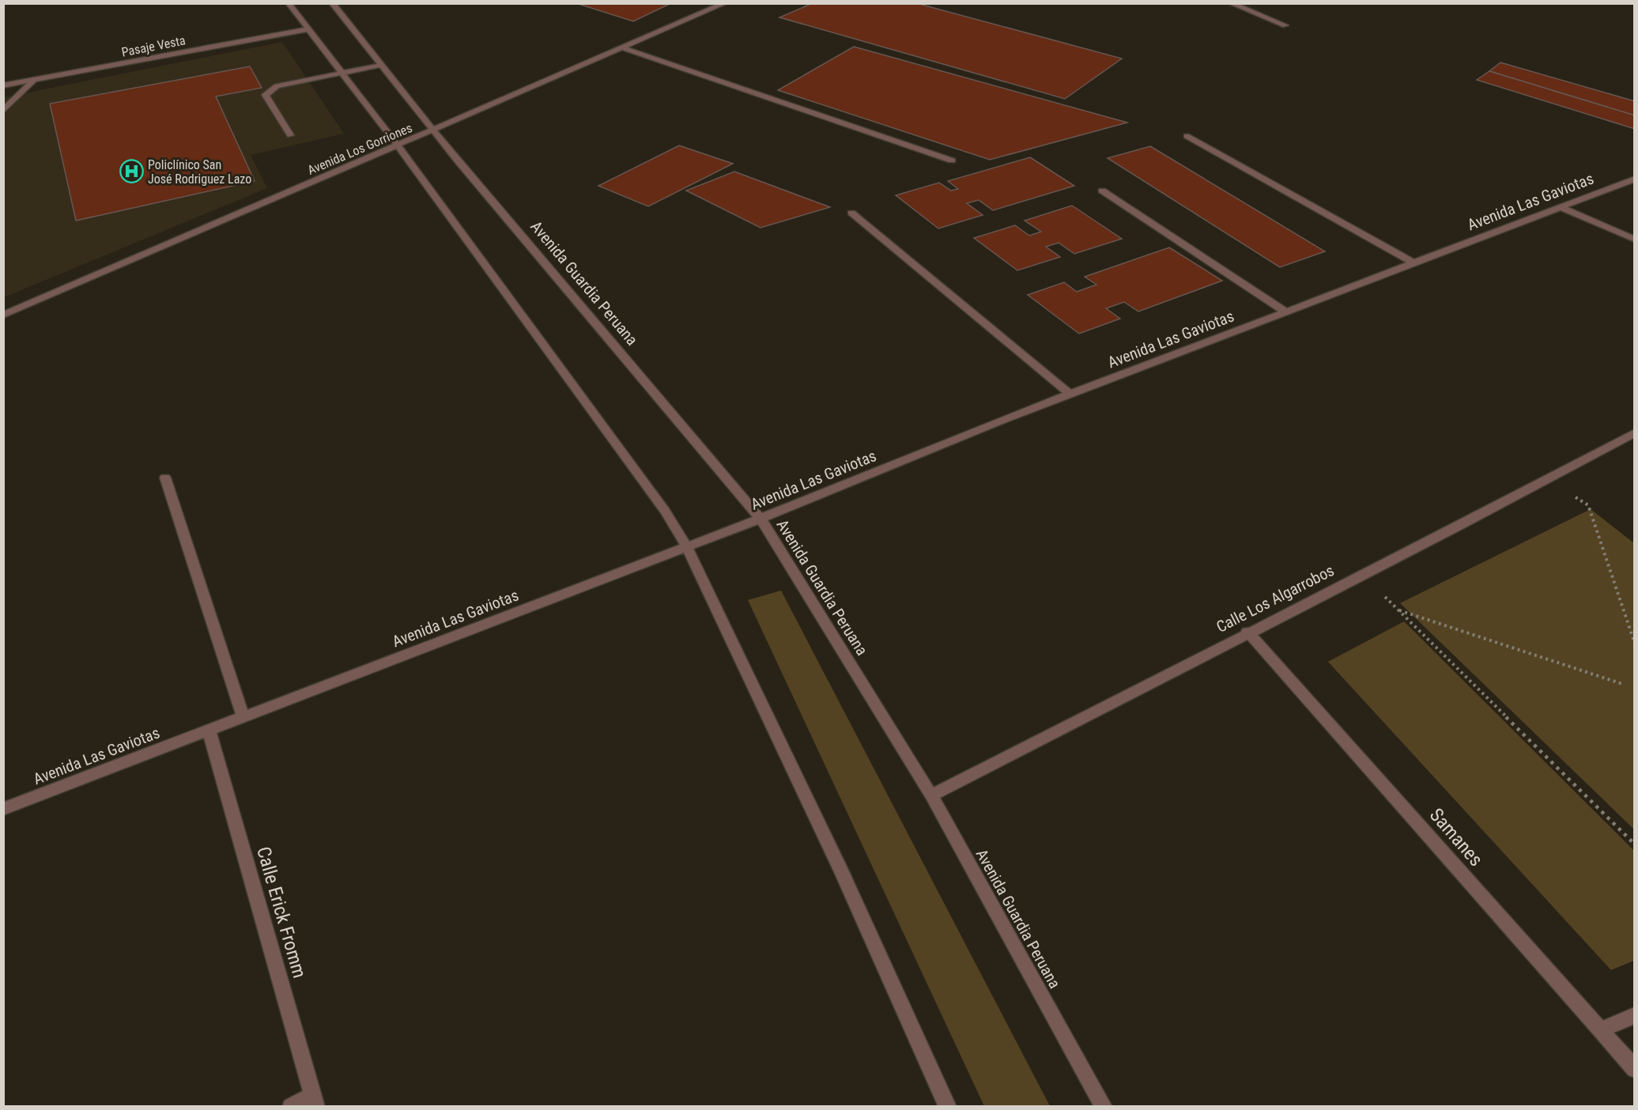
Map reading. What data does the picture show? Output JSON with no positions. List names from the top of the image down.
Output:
{
  "streets": {
    "street": [
      "Pasaje Vesta",
      "Avenida Los Gorriones",
      "Avenida Las Gaviotas",
      "Avenida Guardia Peruana",
      "Calle Los Algarrobos",
      "Samanes",
      "Calle Erick Fromm"
    ]
  },
  "crossings": [
    ["Avenida Los Gorriones", "Avenida Guardia Peruana"],
    ["Avenida Las Gaviotas", "Avenida Guardia Peruana"],
    ["Avenida Las Gaviotas", "Calle Erick Fromm"],
    ["Avenida Guardia Peruana", "Calle Los Algarrobos"],
    ["Calle Los Algarrobos", "Samanes"]
  ],
  "places": {
    "hospital": ["Policlínico San José Rodriguez Lazo"]
  }
}
